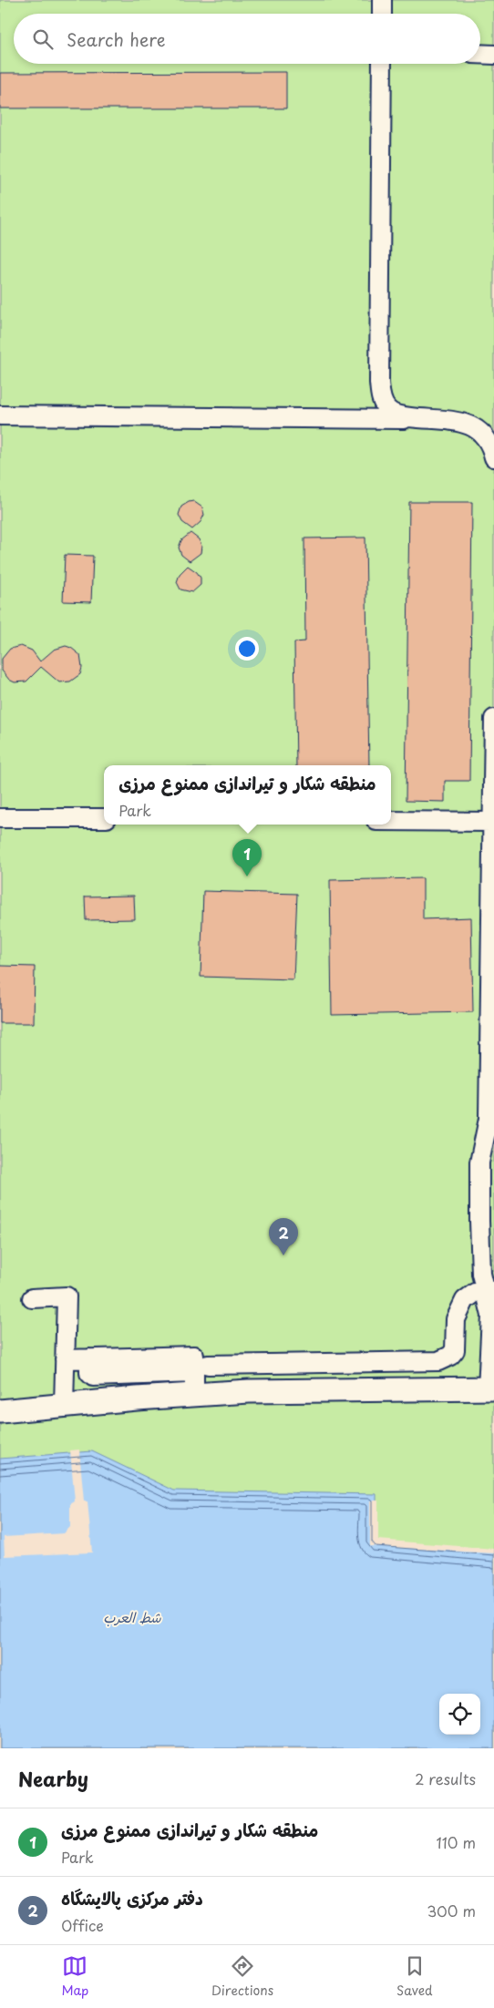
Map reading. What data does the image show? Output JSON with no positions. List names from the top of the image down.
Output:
{
  "water": ["شط العرب"],
  "page": {
    "search": "Search here",
    "popup": ["منطقه شکار و تیراندازی ممنوع مرزی", "Park"],
    "pins": ["1", "2"],
    "heading": ["Nearby", "2 results"],
    "list": [
      {
        "mark": "1",
        "name": "منطقه شکار و تیراندازی ممنوع مرزی",
        "note": "Park",
        "value": "110 m"
      },
      {
        "mark": "2",
        "name": "دفتر مرکزی پالایشگاه",
        "note": "Office",
        "value": "300 m"
      }
    ],
    "nav": ["Map", "Directions", "Saved"]
  }
}
